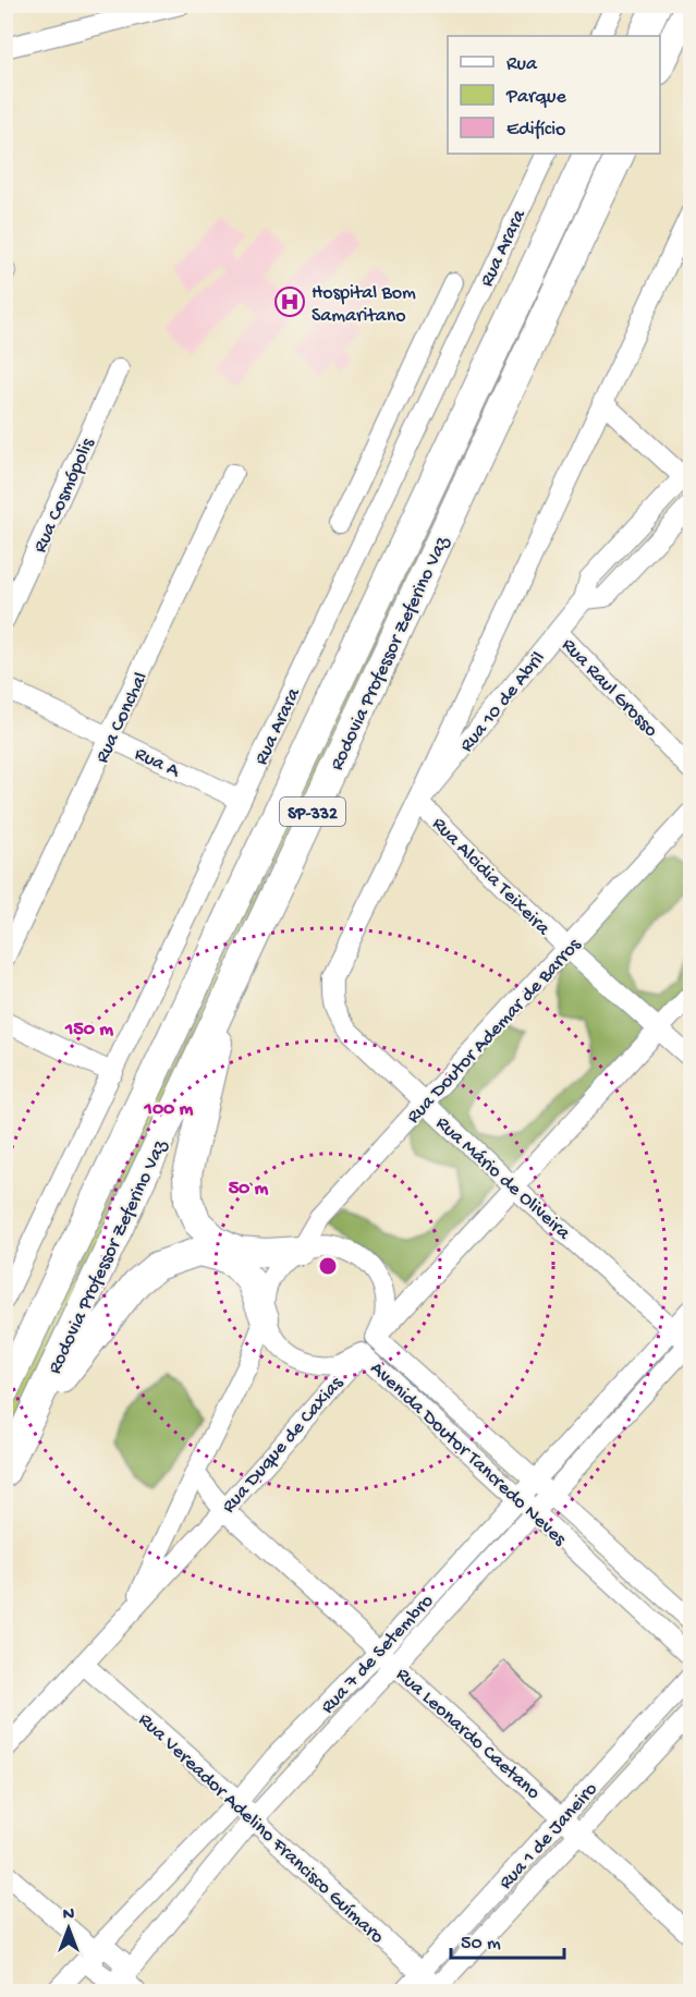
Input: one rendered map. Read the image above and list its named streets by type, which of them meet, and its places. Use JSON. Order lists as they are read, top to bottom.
{
  "streets": {
    "highway": ["Rodovia Professor Zeferino Vaz", "SP-332"],
    "street": [
      "Rua Arara",
      "Rua Cosmópolis",
      "Rua Raul Grosso",
      "Rua 10 de Abril",
      "Rua Conchal",
      "Rua A",
      "Rua Alcidia Teixeira",
      "Rua Doutor Ademar de Barros",
      "Rua Mário de Oliveira",
      "Rua Duque de Caxias",
      "Avenida Doutor Tancredo Neves",
      "Rua 7 de Setembro",
      "Rua Leonardo Caetano",
      "Rua Vereador Adelino Francisco Guímaro",
      "Rua 1 de Janeiro"
    ]
  },
  "crossings": [
    ["Rua Arara", "Rua A"],
    ["Rua Raul Grosso", "Rua 10 de Abril"],
    ["Rua 10 de Abril", "Rua Alcidia Teixeira"],
    ["Rua 10 de Abril", "Rua Mário de Oliveira"],
    ["Rua Conchal", "Rua A"],
    ["Rua Alcidia Teixeira", "Rua Doutor Ademar de Barros"],
    ["Rua Alcidia Teixeira", "Rua Mário de Oliveira"],
    ["Rua Alcidia Teixeira", "Rua Duque de Caxias"],
    ["Rua Doutor Ademar de Barros", "Rua Mário de Oliveira"],
    ["Rua Doutor Ademar de Barros", "Rua Duque de Caxias"],
    ["Rua Doutor Ademar de Barros", "Avenida Doutor Tancredo Neves"],
    ["Rua Mário de Oliveira", "Rua Duque de Caxias"],
    ["Rua Mário de Oliveira", "Rua 7 de Setembro"],
    ["Rua Duque de Caxias", "Avenida Doutor Tancredo Neves"],
    ["Rua Duque de Caxias", "Rua Leonardo Caetano"],
    ["Rua Duque de Caxias", "Rua Vereador Adelino Francisco Guímaro"],
    ["Avenida Doutor Tancredo Neves", "Rua 7 de Setembro"],
    ["Rua 7 de Setembro", "Rua Leonardo Caetano"],
    ["Rua 7 de Setembro", "Rua Vereador Adelino Francisco Guímaro"],
    ["Rua Leonardo Caetano", "Rua 1 de Janeiro"],
    ["Rua Vereador Adelino Francisco Guímaro", "Rua 1 de Janeiro"]
  ],
  "places": {
    "hospital": ["Hospital Bom Samaritano"]
  },
  "legend": ["Rua", "Parque", "Edifício"],
  "scale_bar": "50 m",
  "north": "top",
  "rings": ["150 m", "100 m", "50 m"]
}
